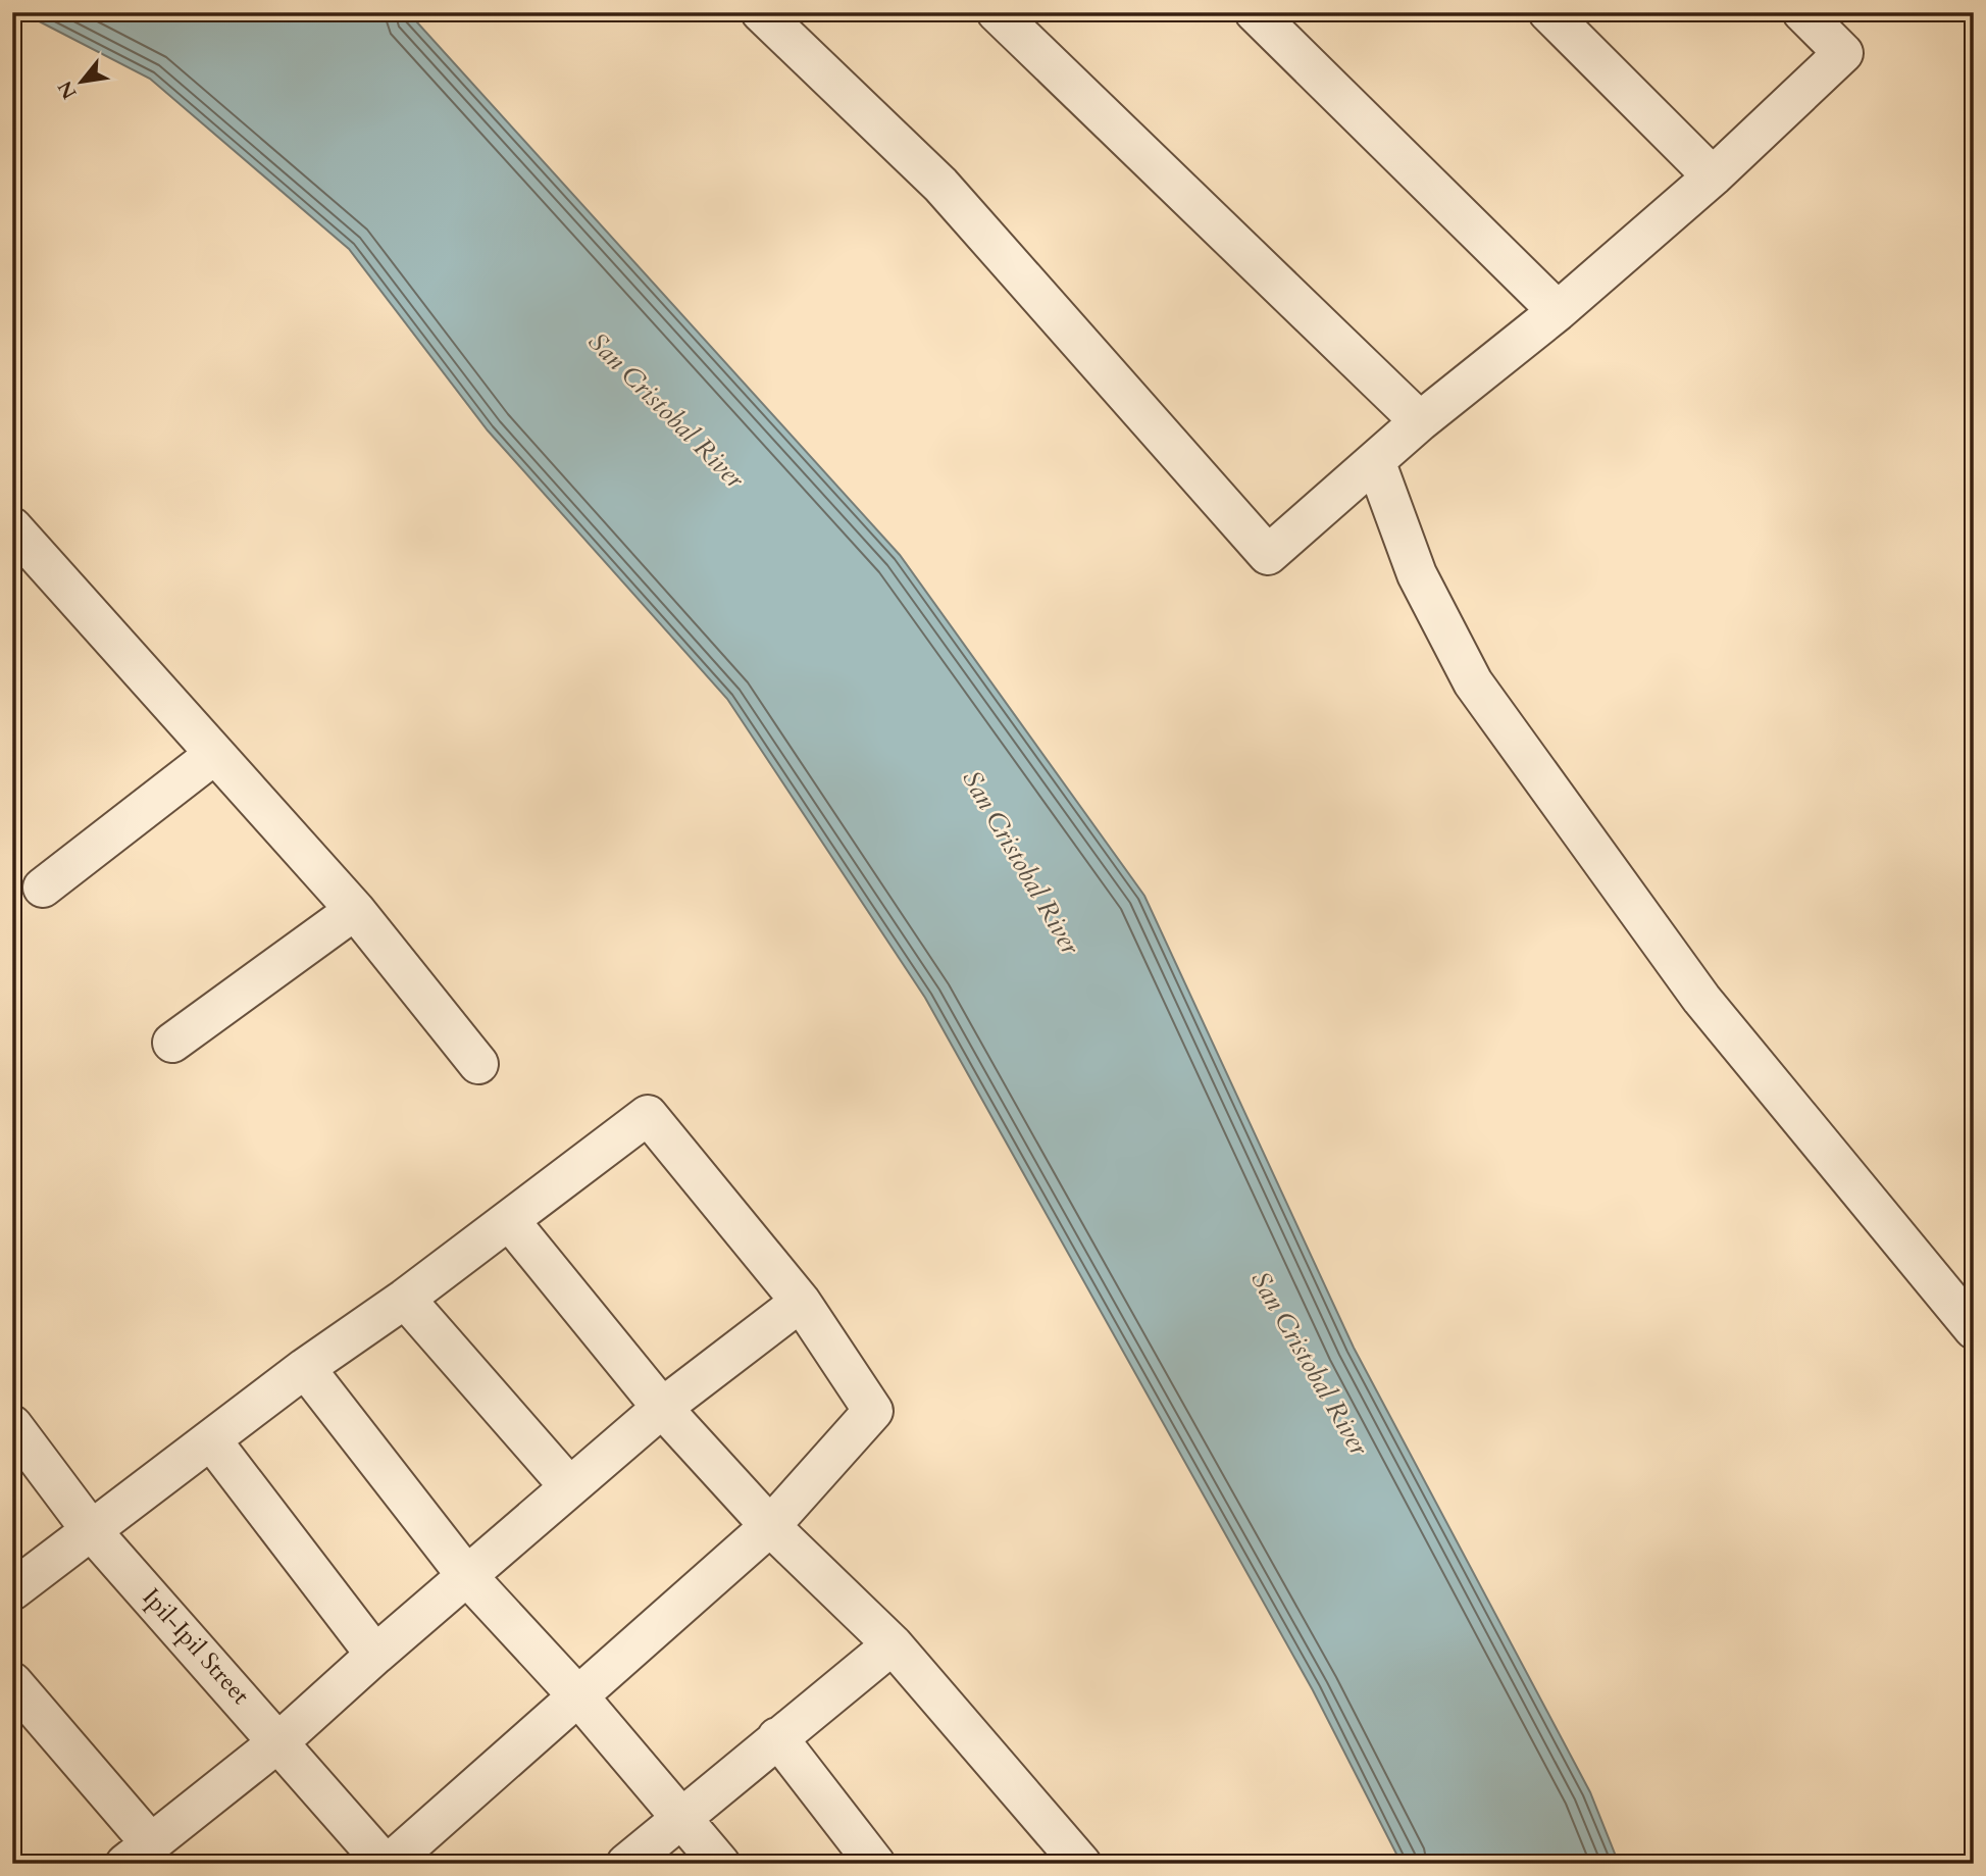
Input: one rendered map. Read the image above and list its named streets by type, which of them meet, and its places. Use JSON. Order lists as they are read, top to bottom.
{
  "streets": {
    "street": ["Ipil-Ipil Street"]
  },
  "water": ["San Cristobal River"],
  "north": "bottom left"
}
